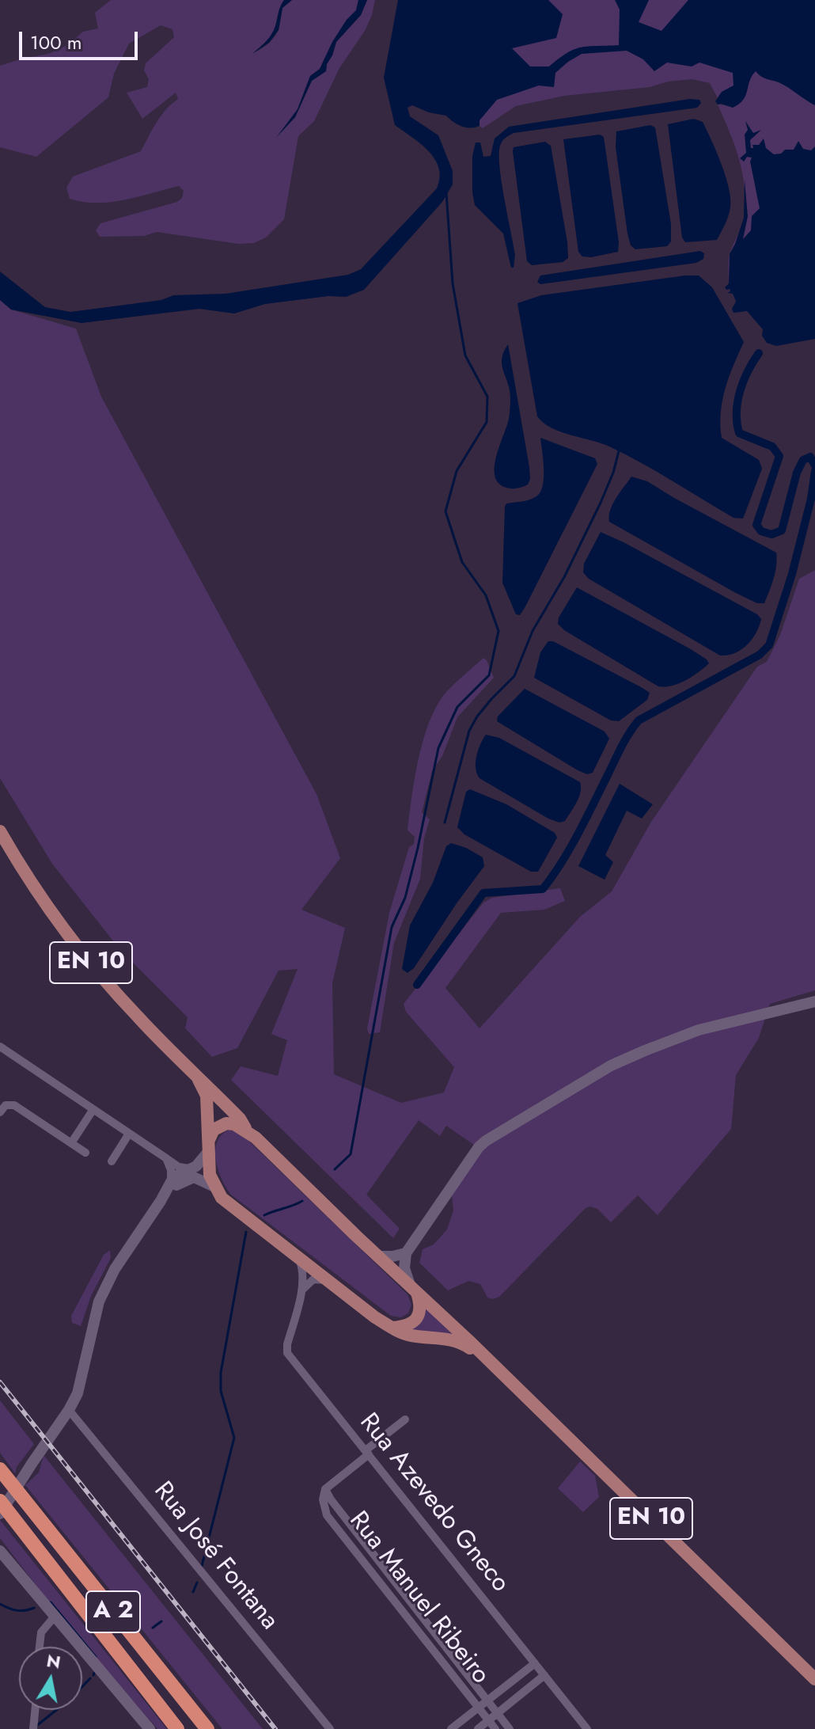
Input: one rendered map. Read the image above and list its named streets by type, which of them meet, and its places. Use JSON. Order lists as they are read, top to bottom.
{
  "streets": {
    "highway": ["A 2"],
    "main road": ["EN 10"],
    "street": ["Rua Azevedo Gneco", "Rua José Fontana", "Rua Manuel Ribeiro"]
  },
  "crossings": [
    ["EN 10", "Rua Azevedo Gneco"]
  ],
  "scale_bar": "100 m",
  "north": "top"
}
